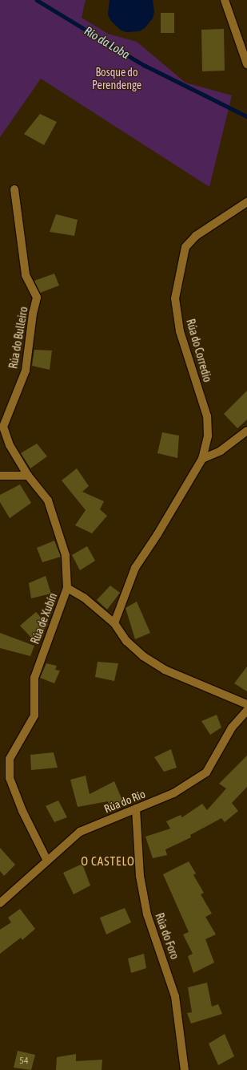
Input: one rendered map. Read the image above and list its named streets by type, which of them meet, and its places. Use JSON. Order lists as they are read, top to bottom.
{
  "streets": {
    "street": [
      "Rúa do Bulleiro",
      "Rúa do Corredio",
      "Rúa de Xubín",
      "Rúa do Río",
      "Rúa do Foro"
    ]
  },
  "crossings": [
    ["Rúa do Bulleiro", "Rúa de Xubín"],
    ["Rúa do Corredio", "Rúa de Xubín"],
    ["Rúa de Xubín", "Rúa do Río"],
    ["Rúa do Río", "Rúa do Foro"]
  ],
  "districts": ["O CASTELO"],
  "water": ["Río da Loba"],
  "parks": ["Bosque do Perendenge"],
  "house_numbers": ["54"]
}
